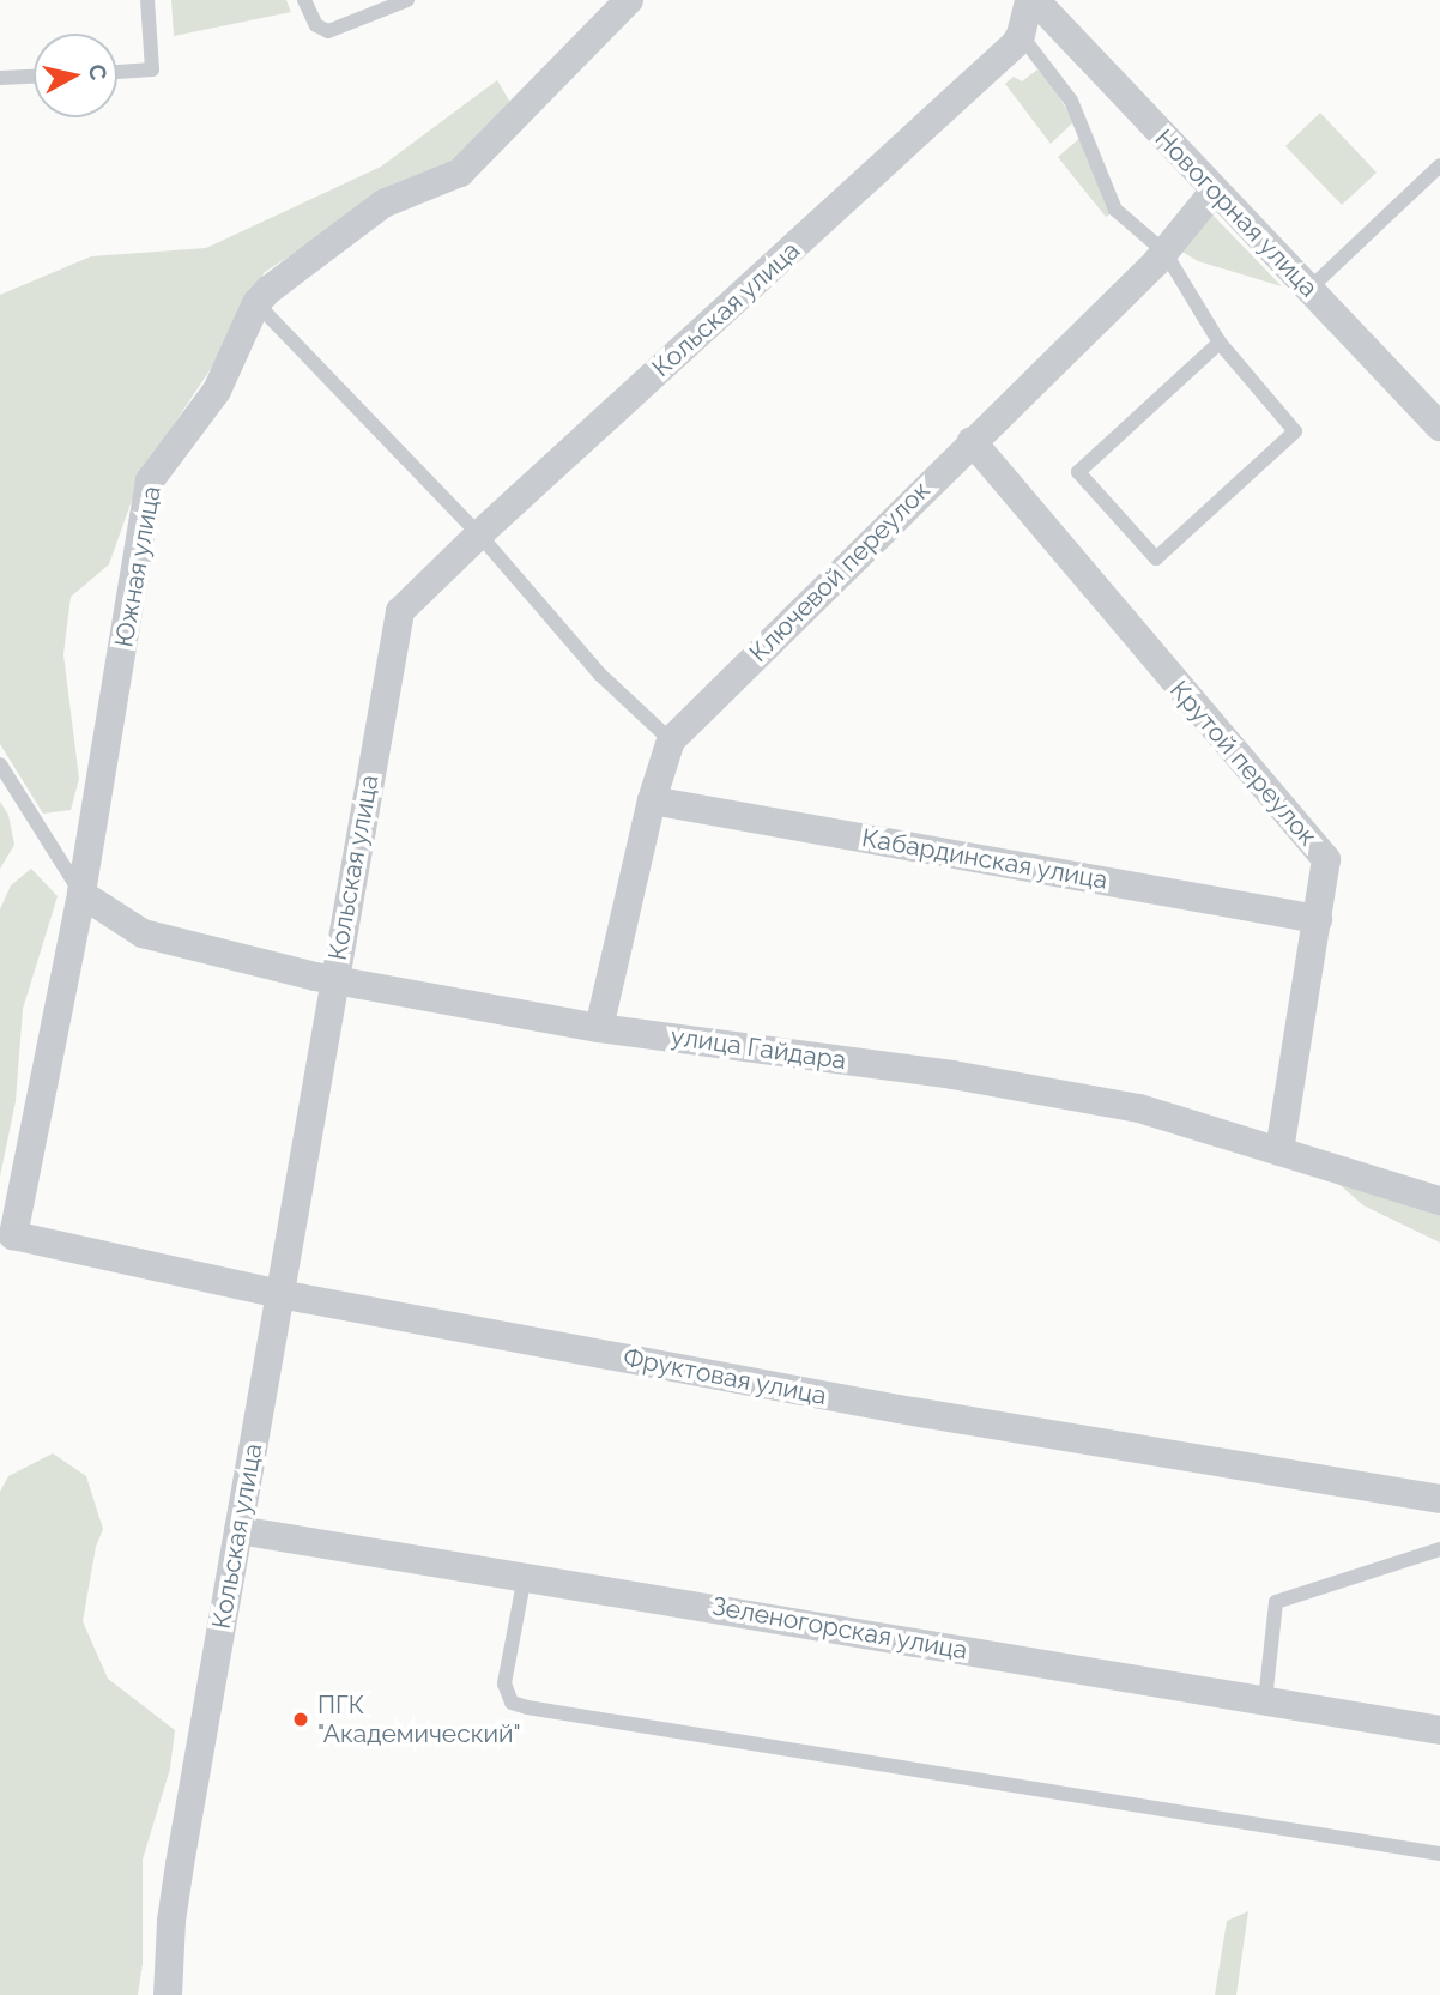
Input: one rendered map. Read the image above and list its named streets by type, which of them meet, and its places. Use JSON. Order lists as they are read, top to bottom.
{
  "streets": {
    "street": [
      "Новогорная улица",
      "Кольская улица",
      "Южная улица",
      "Ключевой переулок",
      "Крутой переулок",
      "Кабардинская улица",
      "улица Гайдара",
      "Фруктовая улица",
      "Зеленогорская улица"
    ]
  },
  "crossings": [
    ["Новогорная улица", "Ключевой переулок"],
    ["Кольская улица", "улица Гайдара"],
    ["Кольская улица", "Фруктовая улица"],
    ["Кольская улица", "Зеленогорская улица"],
    ["Южная улица", "улица Гайдара"],
    ["Южная улица", "Фруктовая улица"],
    ["Ключевой переулок", "Крутой переулок"],
    ["Ключевой переулок", "Кабардинская улица"],
    ["Ключевой переулок", "улица Гайдара"],
    ["Крутой переулок", "Кабардинская улица"],
    ["Крутой переулок", "улица Гайдара"]
  ],
  "places": ["ПГК \"Академический\""],
  "north": "right"
}
